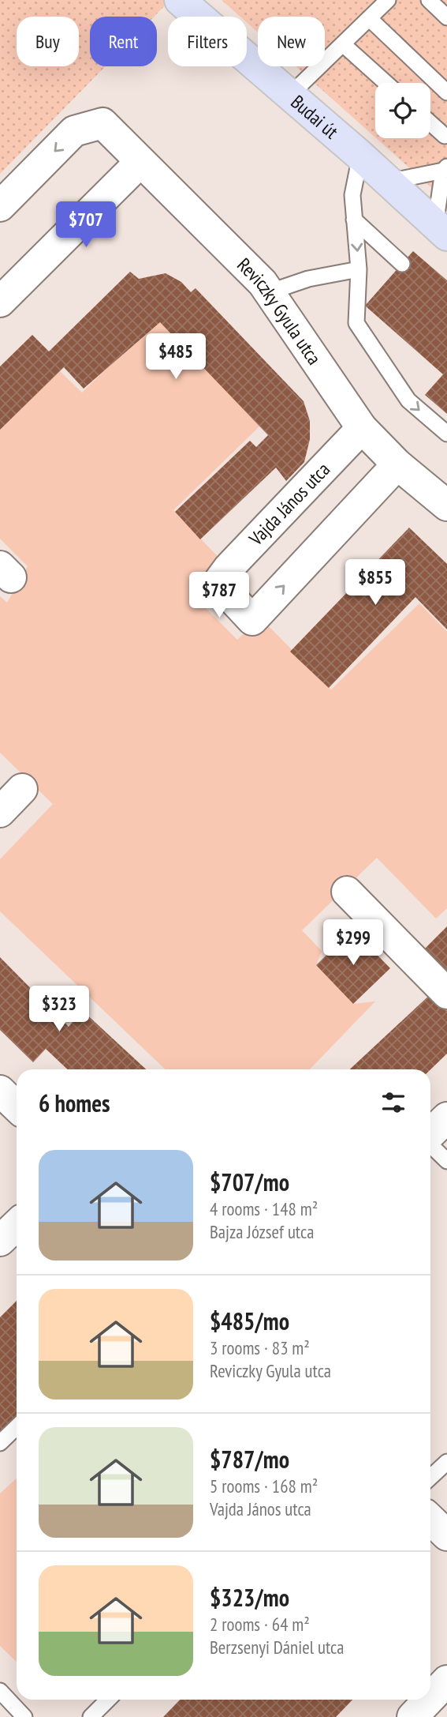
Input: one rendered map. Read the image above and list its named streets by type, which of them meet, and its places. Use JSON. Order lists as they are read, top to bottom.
{
  "streets": {
    "main road": ["Budai út"],
    "street": ["Reviczky Gyula utca", "Vajda János utca"]
  },
  "crossings": [
    ["Reviczky Gyula utca", "Vajda János utca"]
  ],
  "page": {
    "chip": [
      "Buy",
      "Rent",
      "Filters",
      "New"
    ],
    "price": [
      "$707",
      "$485",
      "$855",
      "$787",
      "$299",
      "$323"
    ],
    "heading": "6 homes",
    "list": [
      {
        "name": "$707/mo",
        "note": "4 rooms · 148 m² · Bajza József utca"
      },
      {
        "name": "$485/mo",
        "note": "3 rooms · 83 m² · Reviczky Gyula utca"
      },
      {
        "name": "$787/mo",
        "note": "5 rooms · 168 m² · Vajda János utca"
      },
      {
        "name": "$323/mo",
        "note": "2 rooms · 64 m² · Berzsenyi Dániel utca"
      }
    ]
  }
}
